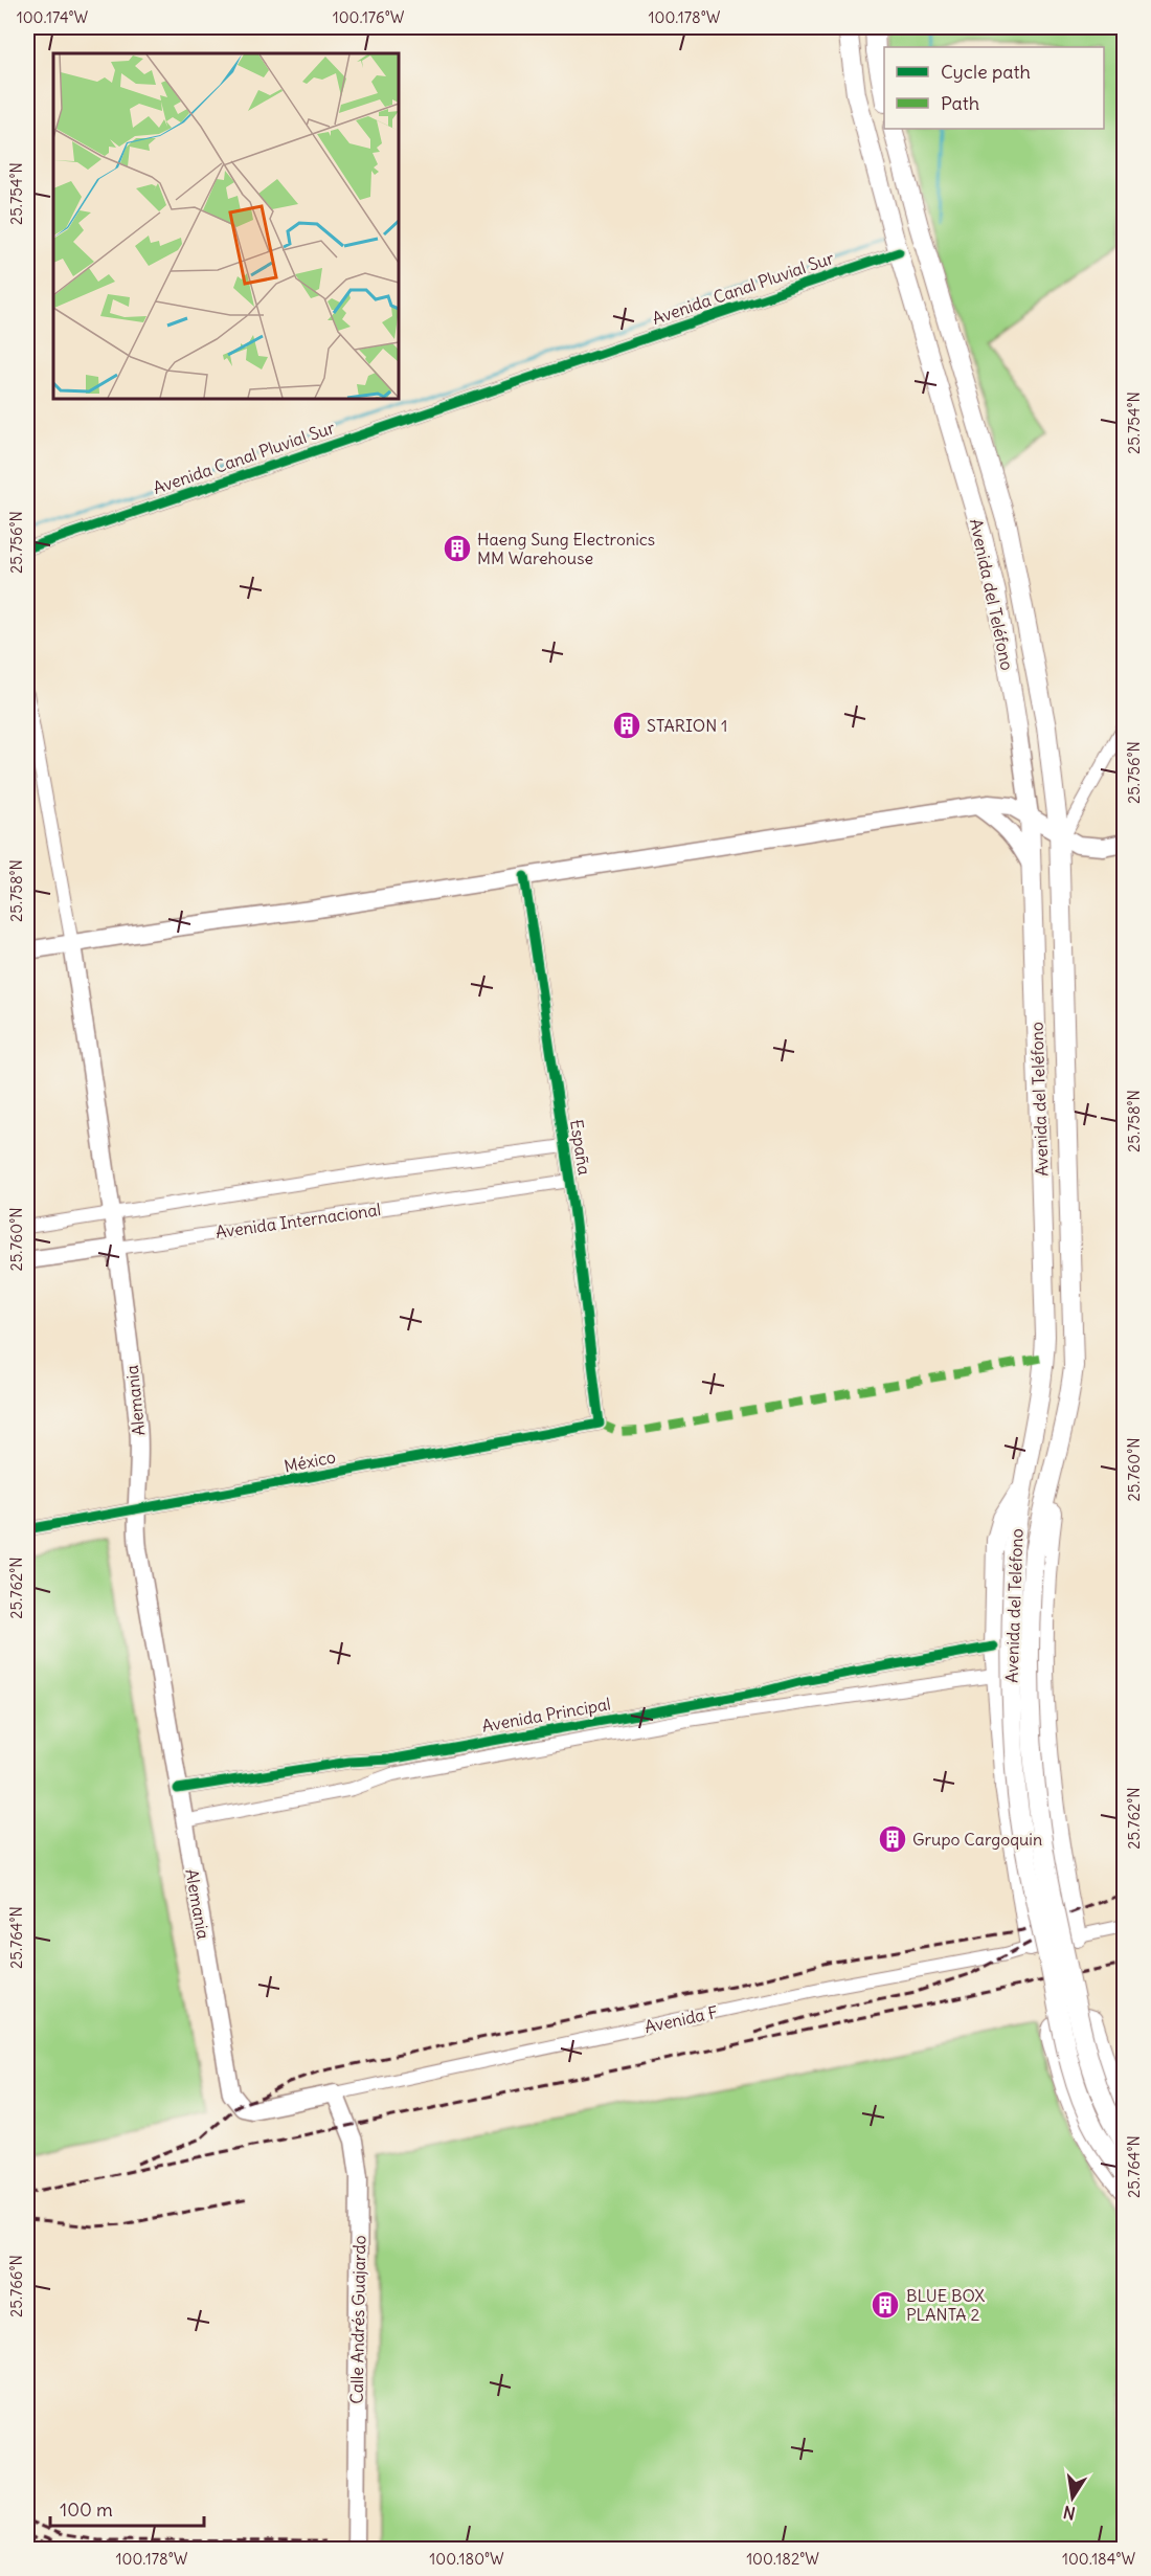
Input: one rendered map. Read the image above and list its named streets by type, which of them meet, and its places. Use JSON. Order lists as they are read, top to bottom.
{
  "streets": {
    "main road": [
      "Avenida del Teléfono",
      "Avenida Internacional",
      "Alemania",
      "Avenida F",
      "Calle Andrés Guajardo"
    ],
    "street": [
      "Avenida Canal Pluvial Sur",
      "España",
      "México",
      "Avenida Principal"
    ]
  },
  "crossings": [
    ["Avenida Canal Pluvial Sur", "Avenida del Teléfono"],
    ["España", "Avenida Internacional"],
    ["España", "México"],
    ["Avenida Internacional", "Alemania"],
    ["Alemania", "México"],
    ["Alemania", "Avenida Principal"],
    ["Alemania", "Avenida F"],
    ["Avenida F", "Calle Andrés Guajardo"]
  ],
  "places": {
    "building": [
      "Haeng Sung Electronics MM Warehouse",
      "STARION 1",
      "Grupo Cargoquin",
      "BLUE BOX PLANTA 2"
    ]
  },
  "legend": ["Cycle path", "Path"],
  "scale_bar": "100 m",
  "north": "bottom",
  "coordinates": [
    "100.174°W",
    "100.176°W",
    "100.178°W",
    "25.754°N",
    "25.756°N",
    "25.758°N",
    "25.760°N",
    "25.762°N",
    "25.764°N",
    "25.766°N",
    "100.180°W",
    "100.182°W",
    "100.184°W"
  ]
}
